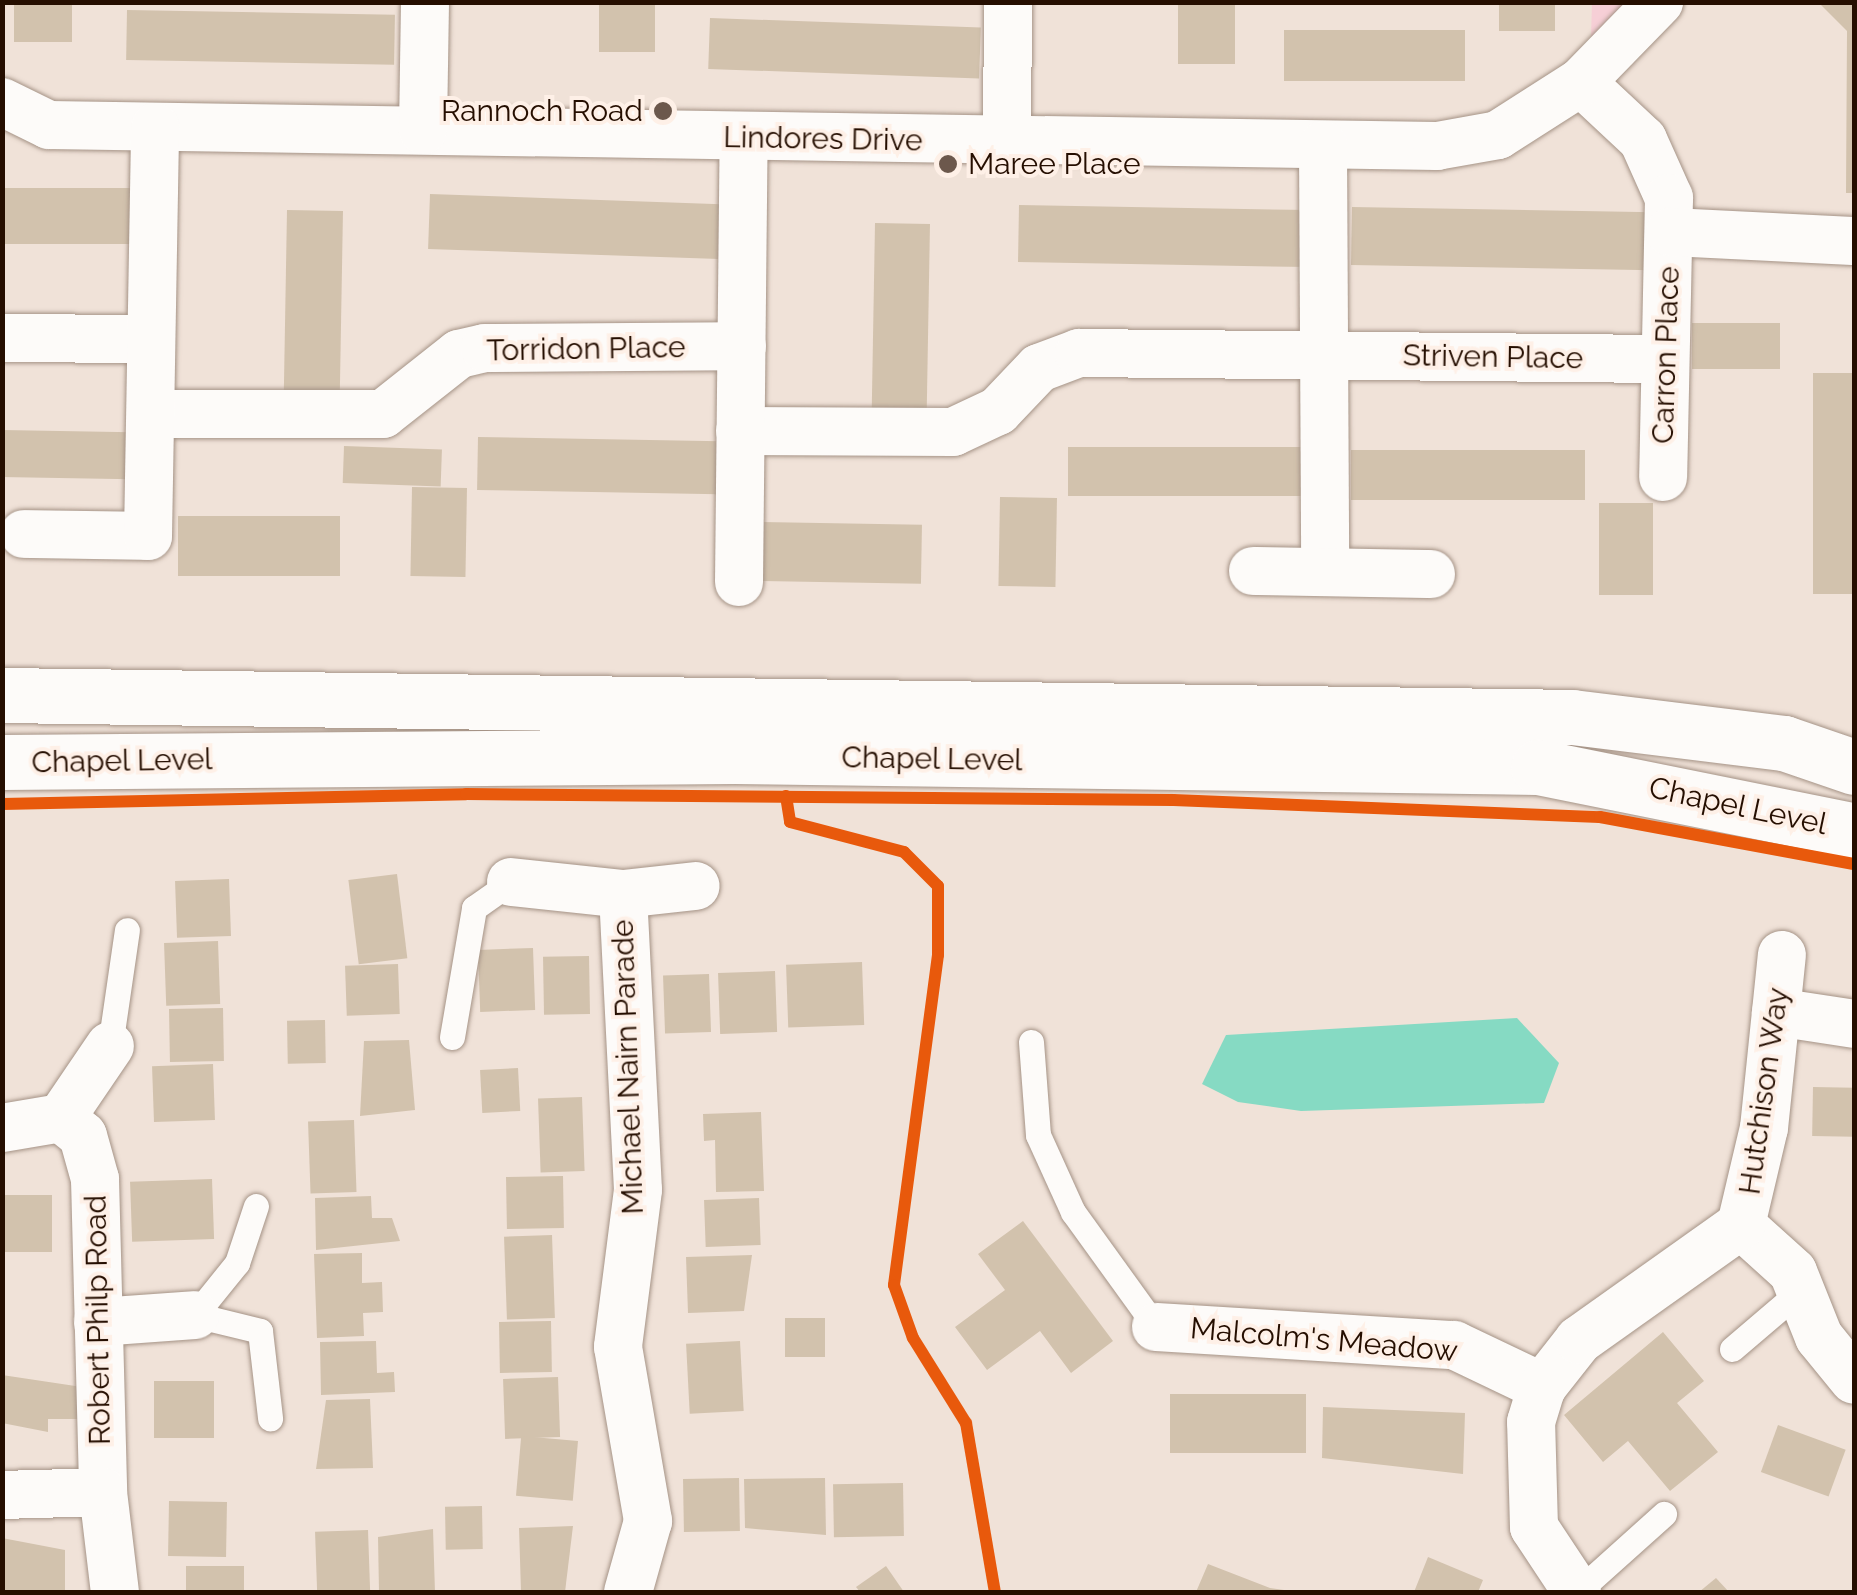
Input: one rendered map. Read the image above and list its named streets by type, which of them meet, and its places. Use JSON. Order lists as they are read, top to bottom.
{
  "streets": {
    "main road": ["Chapel Level"],
    "street": [
      "Lindores Drive",
      "Torridon Place",
      "Carron Place",
      "Striven Place",
      "Michael Nairn Parade",
      "Hutchison Way",
      "Robert Philp Road",
      "Malcolm's Meadow"
    ]
  },
  "crossings": [
    ["Lindores Drive", "Carron Place"],
    ["Carron Place", "Striven Place"],
    ["Hutchison Way", "Malcolm's Meadow"]
  ],
  "places": ["Rannoch Road", "Maree Place"]
}
